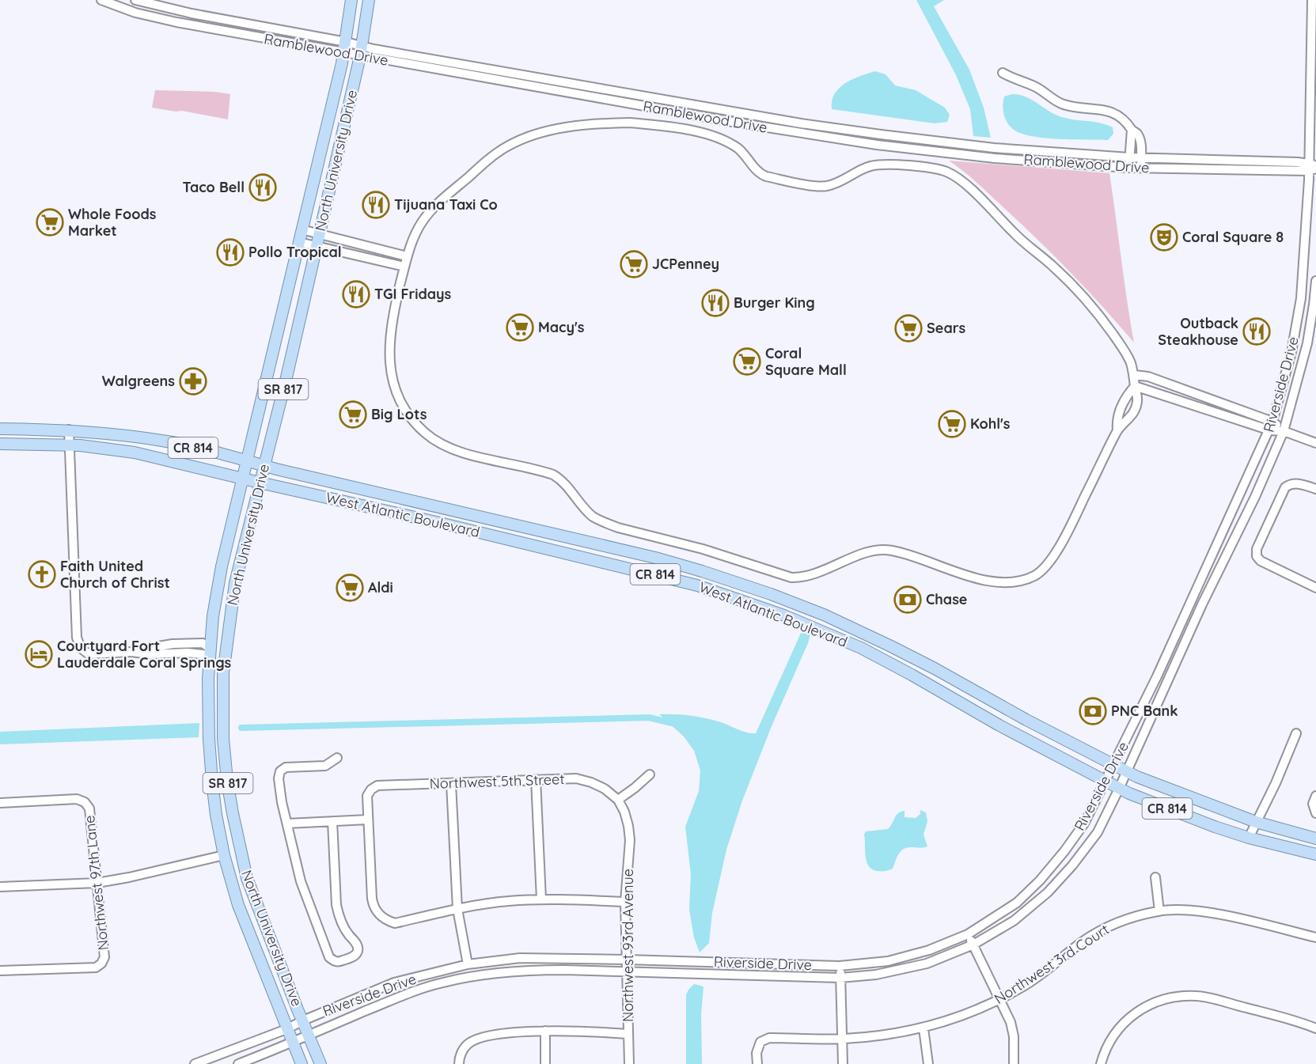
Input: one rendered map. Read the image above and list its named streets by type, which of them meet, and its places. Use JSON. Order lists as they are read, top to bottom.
{
  "streets": {
    "main road": [
      "North University Drive",
      "SR 817",
      "CR 814",
      "West Atlantic Boulevard"
    ],
    "street": [
      "Ramblewood Drive",
      "Riverside Drive",
      "Northwest 5th Street",
      "Northwest 97th Lane",
      "Northwest 93rd Avenue",
      "Northwest 3rd Court"
    ]
  },
  "crossings": [
    ["Ramblewood Drive", "North University Drive"],
    ["Ramblewood Drive", "Riverside Drive"],
    ["North University Drive", "Riverside Drive"],
    ["North University Drive", "West Atlantic Boulevard"],
    ["Riverside Drive", "West Atlantic Boulevard"],
    ["Riverside Drive", "Northwest 93rd Avenue"],
    ["Northwest 5th Street", "Northwest 93rd Avenue"]
  ],
  "places": {
    "restaurant": [
      "Taco Bell",
      "Tijuana Taxi Co",
      "Pollo Tropical",
      "TGI Fridays",
      "Burger King",
      "Outback Steakhouse"
    ],
    "supermarket": [
      "Whole Foods Market",
      "JCPenney",
      "Macy's",
      "Sears",
      "Coral Square Mall",
      "Big Lots",
      "Kohl's",
      "Aldi"
    ],
    "theatre": ["Coral Square 8"],
    "pharmacy": ["Walgreens"],
    "church": ["Faith United Church of Christ"],
    "bank": ["Chase", "PNC Bank"],
    "hotel": ["Courtyard Fort Lauderdale Coral Springs"]
  }
}
